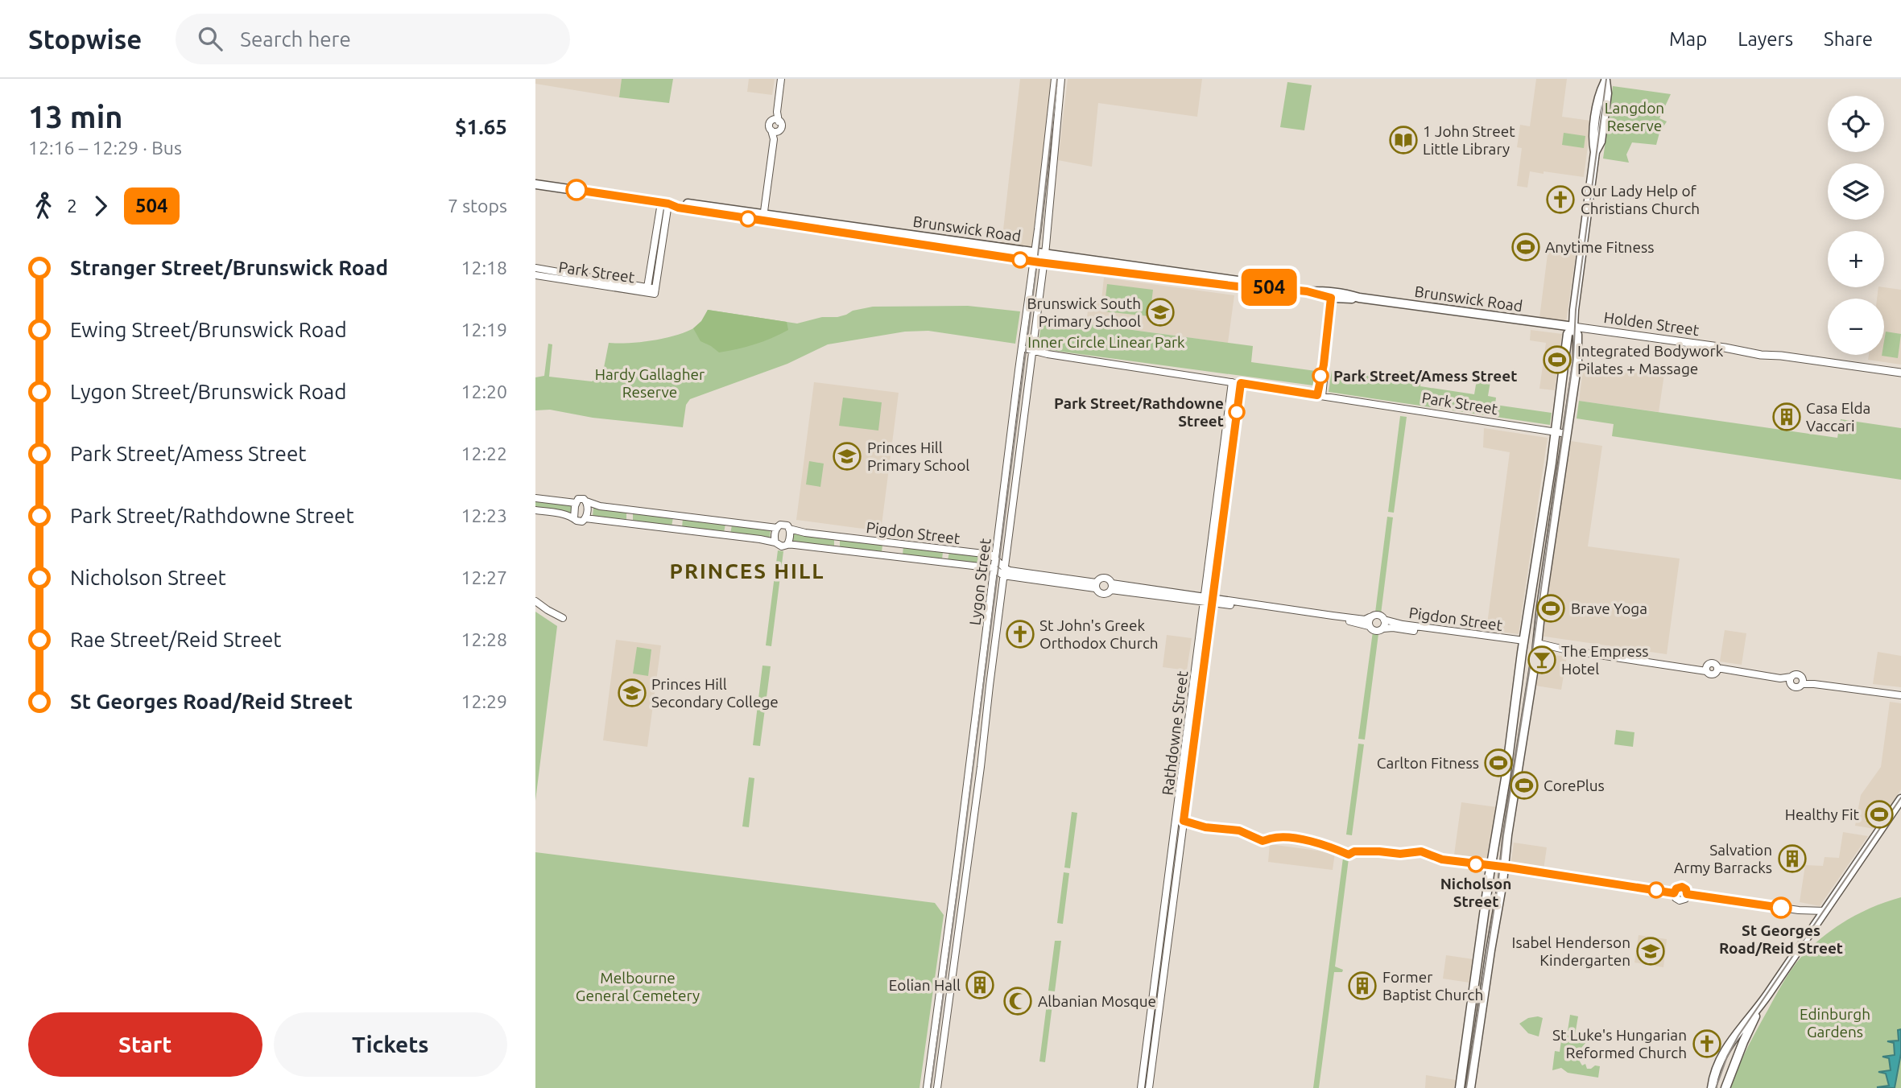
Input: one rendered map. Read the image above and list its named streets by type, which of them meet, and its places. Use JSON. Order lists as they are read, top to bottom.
{
  "streets": {
    "main road": ["Brunswick Road", "Holden Street"],
    "street": [
      "Park Street",
      "Pigdon Street",
      "Lygon Street",
      "Rathdowne Street"
    ]
  },
  "crossings": [
    ["Brunswick Road", "Holden Street"],
    ["Brunswick Road", "Lygon Street"],
    ["Park Street", "Lygon Street"],
    ["Park Street", "Rathdowne Street"],
    ["Pigdon Street", "Lygon Street"]
  ],
  "districts": ["PRINCES HILL"],
  "parks": [
    "Langdon Reserve",
    "Inner Circle Linear Park",
    "Hardy Gallagher Reserve",
    "Melbourne General Cemetery",
    "Edinburgh Gardens"
  ],
  "places": {
    "library": ["1 John Street Little Library"],
    "church": ["Our Lady Help of Christians Church", "St John's Greek Orthodox Church", "St Luke's Hungarian Reformed Church"],
    "sports": [
      "Anytime Fitness",
      "Integrated Bodywork Pilates + Massage",
      "Brave Yoga",
      "Carlton Fitness",
      "CorePlus",
      "Healthy Fit"
    ],
    "school or university": [
      "Brunswick South Primary School",
      "Princes Hill Primary School",
      "Princes Hill Secondary College",
      "Isabel Henderson Kindergarten"
    ],
    "other": [
      "Park Street/Amess Street",
      "Park Street/Rathdowne Street",
      "Nicholson Street",
      "St Georges Road/Reid Street"
    ],
    "building": [
      "Casa Elda Vaccari",
      "Salvation Army Barracks",
      "Eolian Hall",
      "Former Baptist Church"
    ],
    "bar": ["The Empress Hotel"],
    "mosque": ["Albanian Mosque"]
  },
  "lines": ["bus line 504"],
  "page": {
    "header": "Stopwise",
    "search": "Search here",
    "nav": ["Map", "Layers", "Share"],
    "heading": ["13 min", "12:16 – 12:29 · Bus", "$1.65"],
    "on_map": "504",
    "map_buttons": ["+", "−"],
    "legs": ["2", "504", "7 stops"],
    "list": [
      {
        "name": "Stranger Street/Brunswick Road",
        "value": "12:18"
      },
      {
        "name": "Ewing Street/Brunswick Road",
        "value": "12:19"
      },
      {
        "name": "Lygon Street/Brunswick Road",
        "value": "12:20"
      },
      {
        "name": "Park Street/Amess Street",
        "value": "12:22"
      },
      {
        "name": "Park Street/Rathdowne Street",
        "value": "12:23"
      },
      {
        "name": "Nicholson Street",
        "value": "12:27"
      },
      {
        "name": "Rae Street/Reid Street",
        "value": "12:28"
      },
      {
        "name": "St Georges Road/Reid Street",
        "value": "12:29"
      }
    ],
    "buttons": ["Start", "Tickets"]
  }
}
